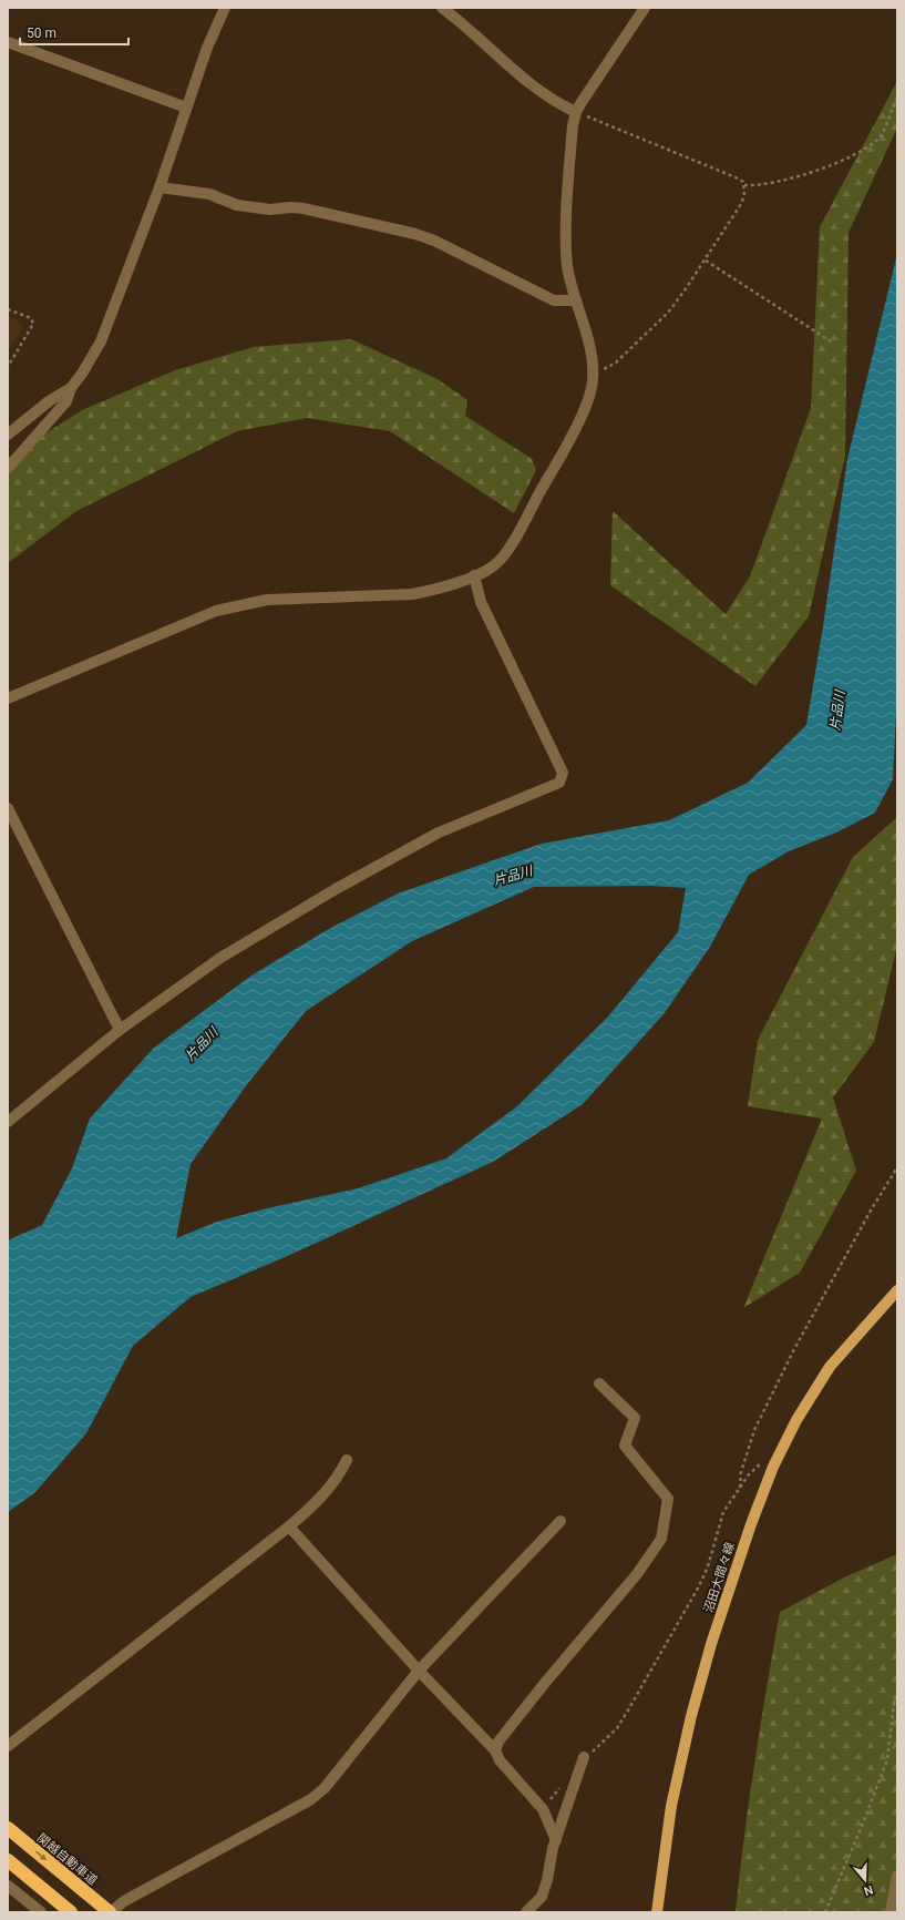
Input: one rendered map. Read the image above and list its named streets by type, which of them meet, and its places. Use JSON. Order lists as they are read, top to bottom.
{
  "streets": {
    "highway": ["関越自動車道"],
    "main road": ["沼田大間々線"]
  },
  "water": ["片品川"],
  "scale_bar": "50 m",
  "north": "bottom"
}
